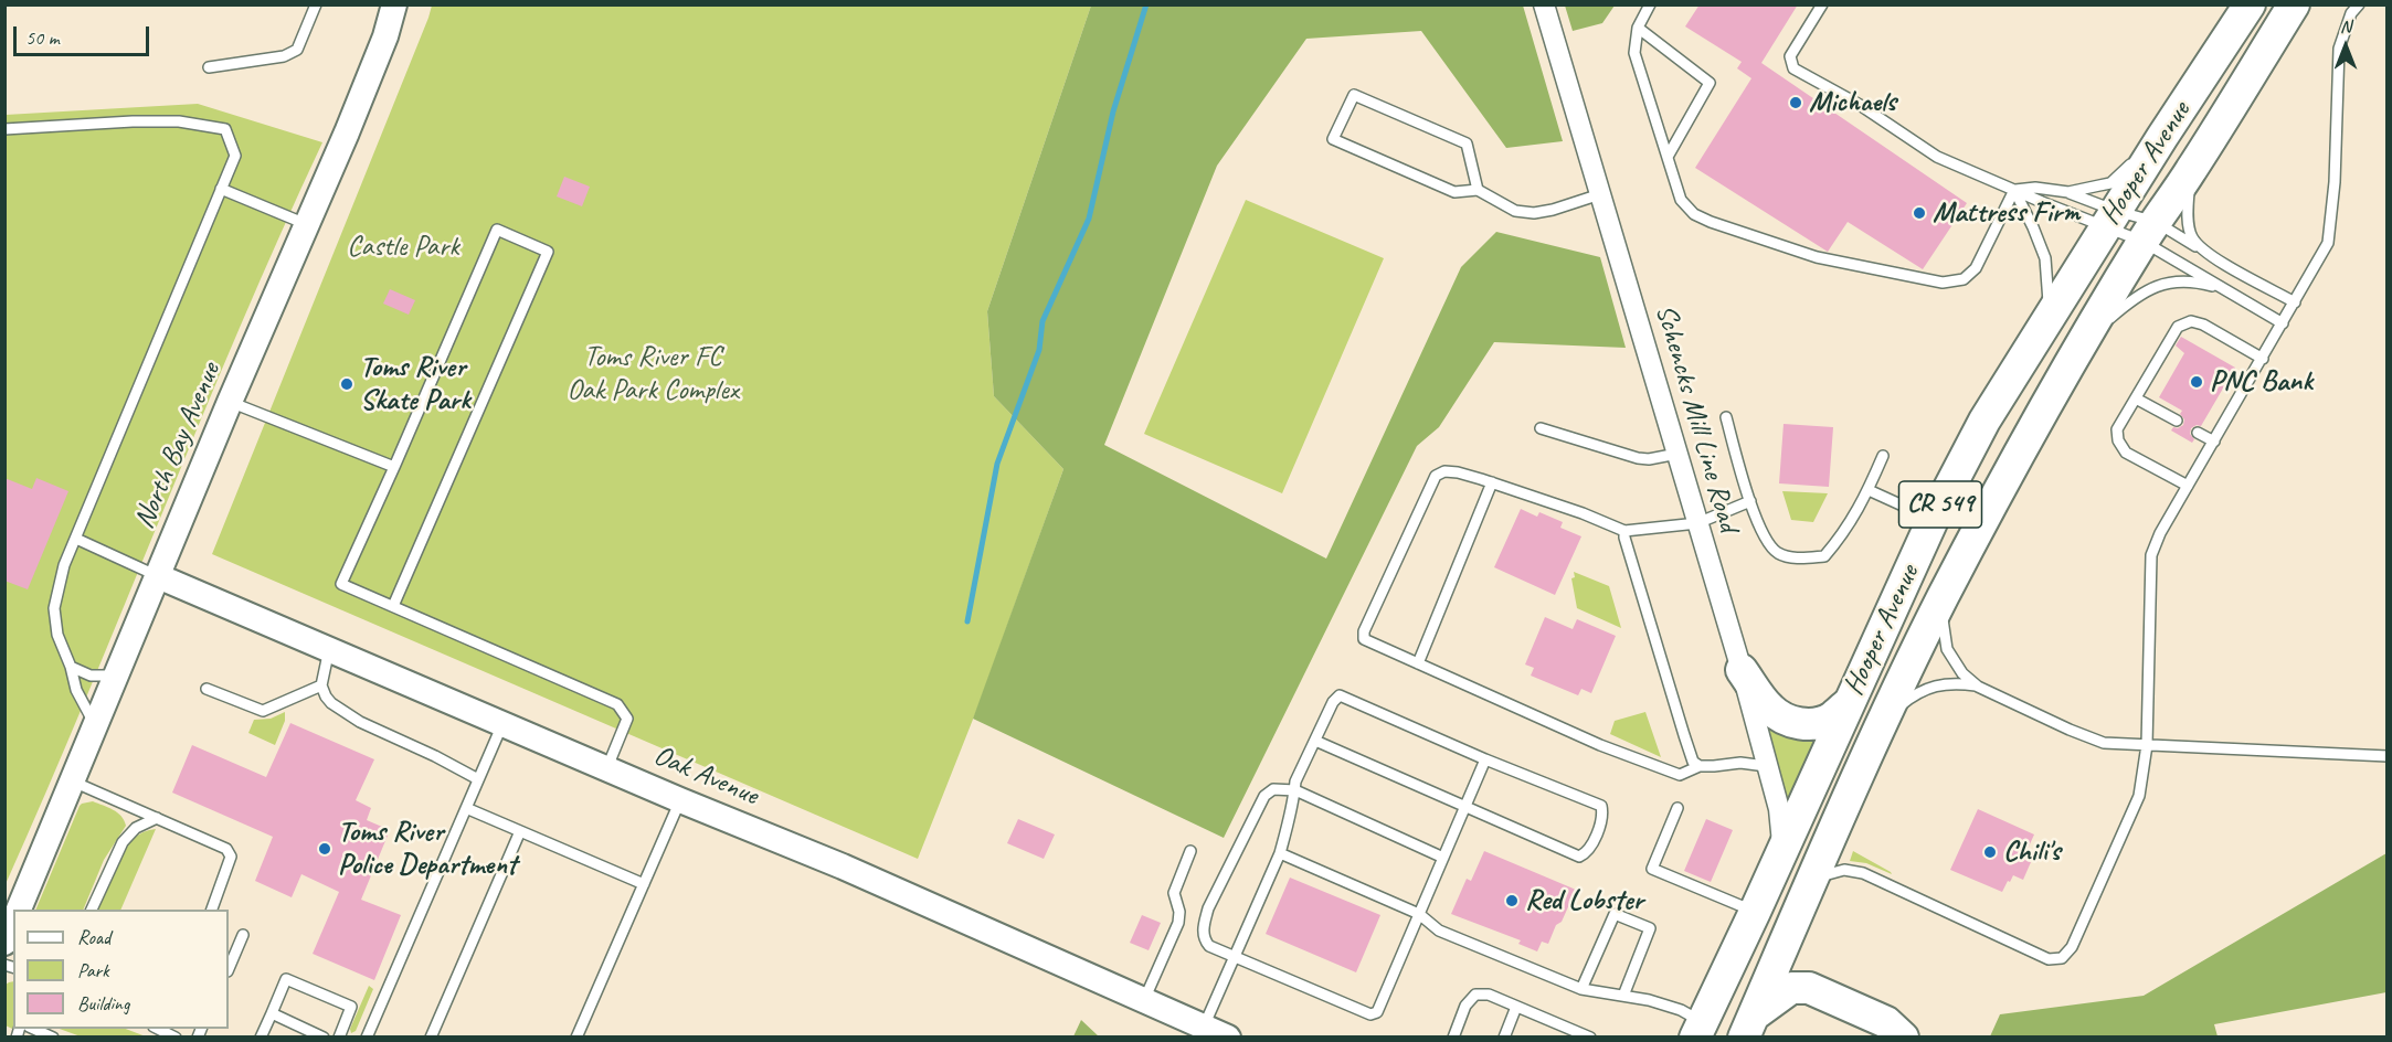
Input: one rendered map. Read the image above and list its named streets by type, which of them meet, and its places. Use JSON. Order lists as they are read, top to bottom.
{
  "streets": {
    "main road": ["Hooper Avenue", "CR 549"],
    "street": ["Schencks Mill Line Road", "North Bay Avenue", "Oak Avenue"]
  },
  "crossings": [
    ["Hooper Avenue", "Schencks Mill Line Road"],
    ["North Bay Avenue", "Oak Avenue"]
  ],
  "parks": ["Castle Park", "Toms River FC Oak Park Complex"],
  "places": [
    "Michaels",
    "Mattress Firm",
    "PNC Bank",
    "Toms River Skate Park",
    "Toms River Police Department",
    "Chili's",
    "Red Lobster"
  ],
  "legend": ["Road", "Park", "Building"],
  "scale_bar": "50 m",
  "north": "top"
}
